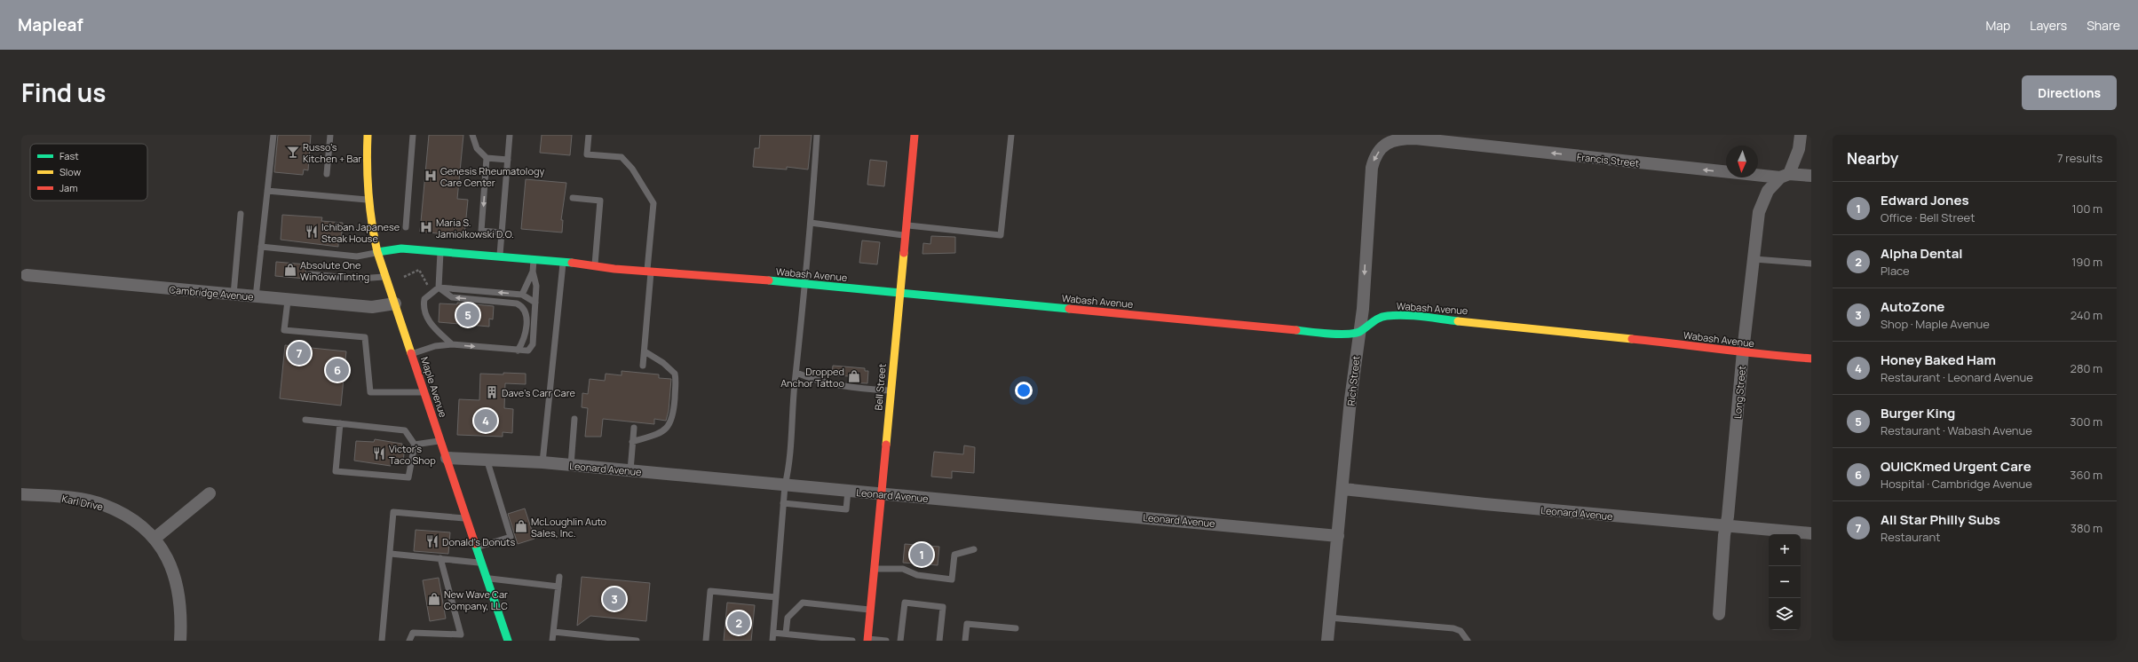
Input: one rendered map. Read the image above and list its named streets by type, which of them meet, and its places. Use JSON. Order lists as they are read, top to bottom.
{
  "streets": {
    "street": [
      "Francis Street",
      "Wabash Avenue",
      "Cambridge Avenue",
      "Rich Street",
      "Maple Avenue",
      "Bell Street",
      "Long Street",
      "Leonard Avenue",
      "Karl Drive"
    ]
  },
  "crossings": [
    ["Francis Street", "Rich Street"],
    ["Francis Street", "Long Street"],
    ["Wabash Avenue", "Rich Street"],
    ["Wabash Avenue", "Maple Avenue"],
    ["Wabash Avenue", "Bell Street"],
    ["Wabash Avenue", "Long Street"],
    ["Cambridge Avenue", "Maple Avenue"],
    ["Rich Street", "Leonard Avenue"],
    ["Maple Avenue", "Leonard Avenue"],
    ["Bell Street", "Leonard Avenue"],
    ["Long Street", "Leonard Avenue"]
  ],
  "one_way": ["Francis Street", "Rich Street"],
  "places": {
    "bar": ["Russo's Kitchen + Bar"],
    "hospital": ["Genesis Rheumatology Care Center", "Maria S. Jamiolkowski D.O."],
    "restaurant": ["Ichiban Japanese Steak House", "Victor's Taco Shop", "Donald's Donuts"],
    "shop": [
      "Absolute One Window Tinting",
      "Dropped Anchor Tattoo",
      "McLoughlin Auto Sales, Inc.",
      "New Wave Car Company, LLC"
    ],
    "building": ["Dave's Carr Care"]
  },
  "legend": ["Fast", "Slow", "Jam"],
  "north": "bottom",
  "page": {
    "header": "Mapleaf",
    "nav": ["Map", "Layers", "Share"],
    "title": "Find us",
    "buttons": "Directions",
    "heading": ["Nearby", "7 results"],
    "list": [
      {
        "mark": "1",
        "name": "Edward Jones",
        "note": "Office · Bell Street",
        "value": "100 m"
      },
      {
        "mark": "2",
        "name": "Alpha Dental",
        "note": "Place",
        "value": "190 m"
      },
      {
        "mark": "3",
        "name": "AutoZone",
        "note": "Shop · Maple Avenue",
        "value": "240 m"
      },
      {
        "mark": "4",
        "name": "Honey Baked Ham",
        "note": "Restaurant · Leonard Avenue",
        "value": "280 m"
      },
      {
        "mark": "5",
        "name": "Burger King",
        "note": "Restaurant · Wabash Avenue",
        "value": "300 m"
      },
      {
        "mark": "6",
        "name": "QUICKmed Urgent Care",
        "note": "Hospital · Cambridge Avenue",
        "value": "360 m"
      },
      {
        "mark": "7",
        "name": "All Star Philly Subs",
        "note": "Restaurant",
        "value": "380 m"
      }
    ],
    "pins": [
      "5",
      "7",
      "6",
      "4",
      "1",
      "3",
      "2"
    ],
    "map_buttons": ["+", "−"]
  }
}
